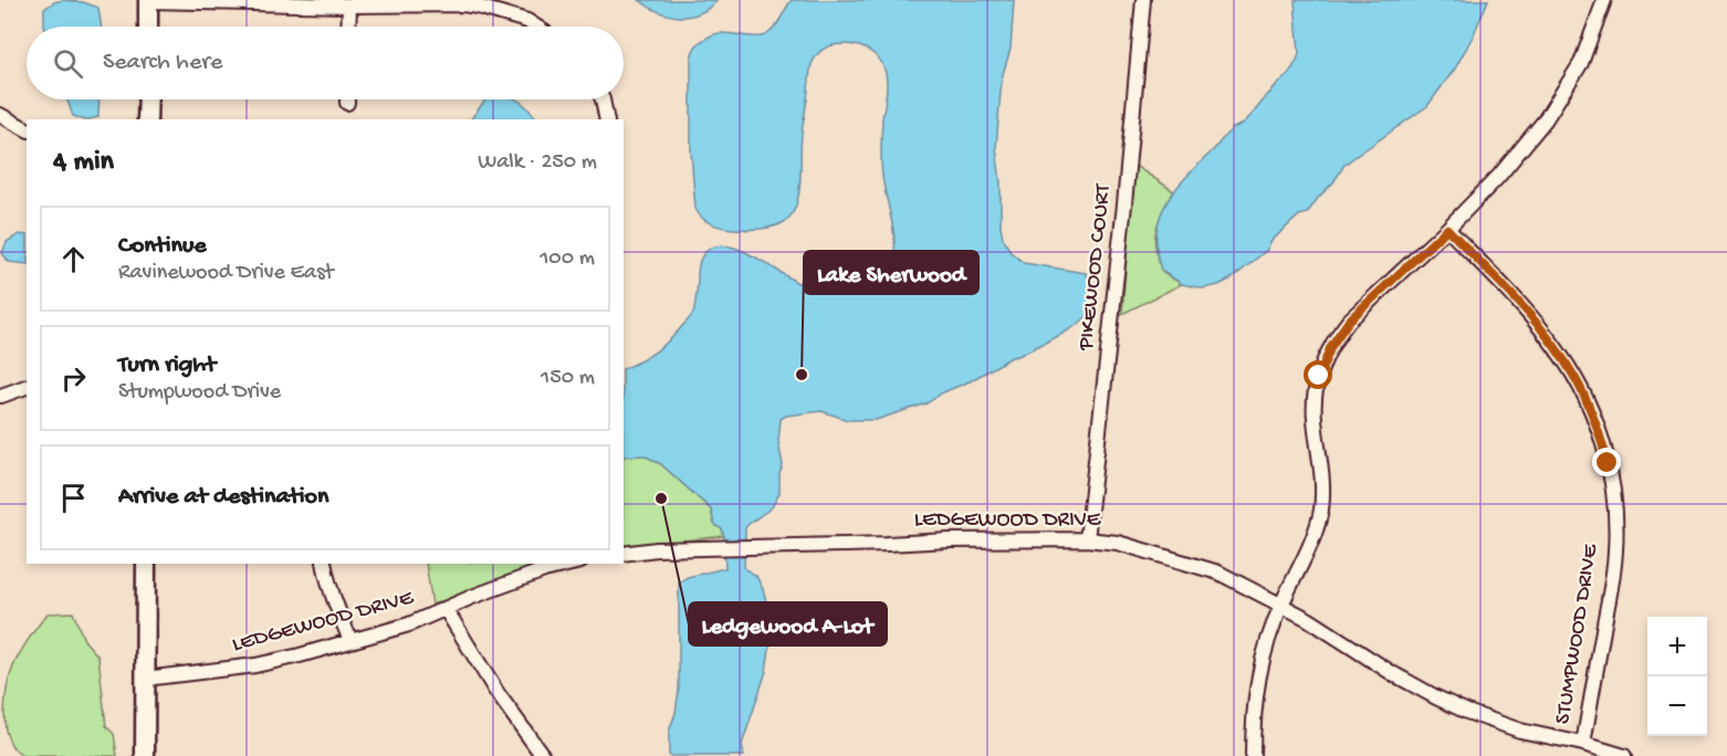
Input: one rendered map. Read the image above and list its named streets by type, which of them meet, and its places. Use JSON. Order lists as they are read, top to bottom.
{
  "streets": {
    "street": ["PIKEWOOD COURT", "LEDGEWOOD DRIVE", "STUMPWOOD DRIVE"]
  },
  "crossings": [
    ["PIKEWOOD COURT", "LEDGEWOOD DRIVE"],
    ["LEDGEWOOD DRIVE", "STUMPWOOD DRIVE"]
  ],
  "places": ["Lake Sherwood", "Ledgewood A-Lot"],
  "page": {
    "search": "Search here",
    "heading": ["4 min", "Walk · 250 m"],
    "list": [
      ["Continue", "Ravinewood Drive East", "100 m"],
      ["Turn right", "Stumpwood Drive", "150 m"],
      "Arrive at destination"
    ],
    "map_buttons": ["+", "−"]
  }
}
